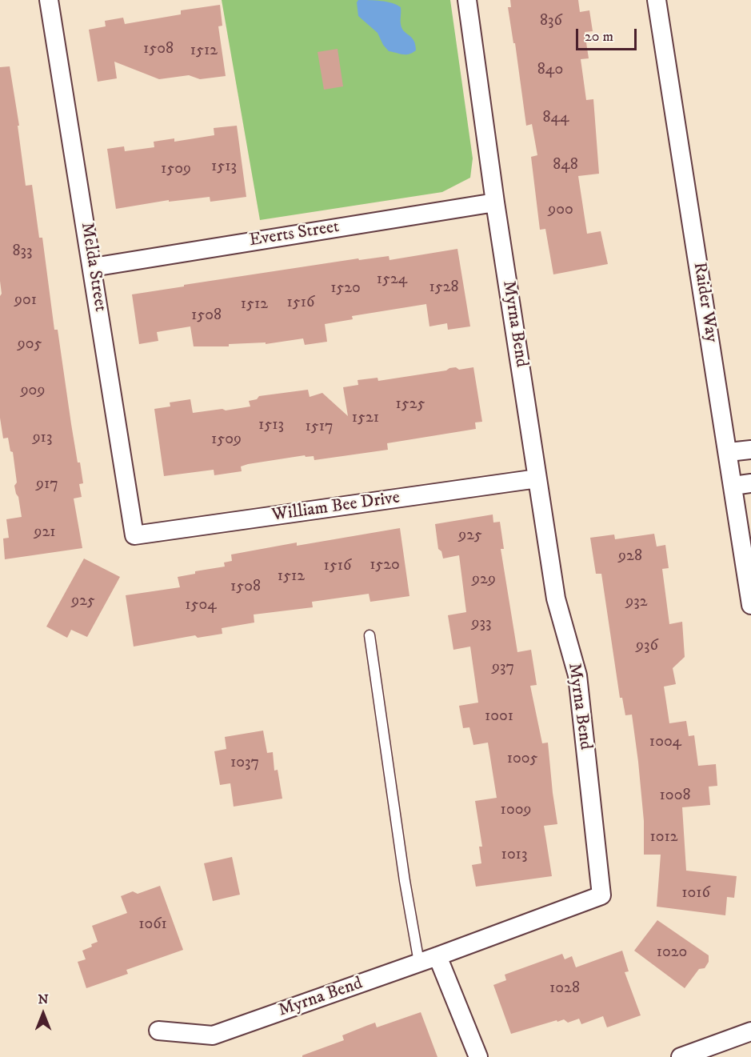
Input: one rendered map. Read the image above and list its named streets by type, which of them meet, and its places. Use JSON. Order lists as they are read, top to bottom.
{
  "streets": {
    "street": [
      "Everts Street",
      "Melda Street",
      "Raider Way",
      "Myrna Bend",
      "William Bee Drive"
    ]
  },
  "crossings": [
    ["Everts Street", "Melda Street"],
    ["Everts Street", "Myrna Bend"],
    ["Melda Street", "William Bee Drive"],
    ["Myrna Bend", "William Bee Drive"]
  ],
  "house_numbers": [
    "836",
    "1508",
    "1512",
    "840",
    "844",
    "848",
    "1513",
    "1509",
    "900",
    "833",
    "1524",
    "1528",
    "1520",
    "901",
    "1516",
    "1512",
    "1508",
    "905",
    "909",
    "1525",
    "1521",
    "1513",
    "1517",
    "913",
    "1509",
    "917",
    "921",
    "925",
    "928",
    "1520",
    "1516",
    "1512",
    "929",
    "1508",
    "925",
    "932",
    "1504",
    "933",
    "936",
    "937",
    "1001",
    "1004",
    "1005",
    "1037",
    "1008",
    "1009",
    "1012",
    "1013",
    "1016",
    "1061",
    "1020",
    "1028"
  ],
  "scale_bar": "20 m",
  "north": "top"
}
